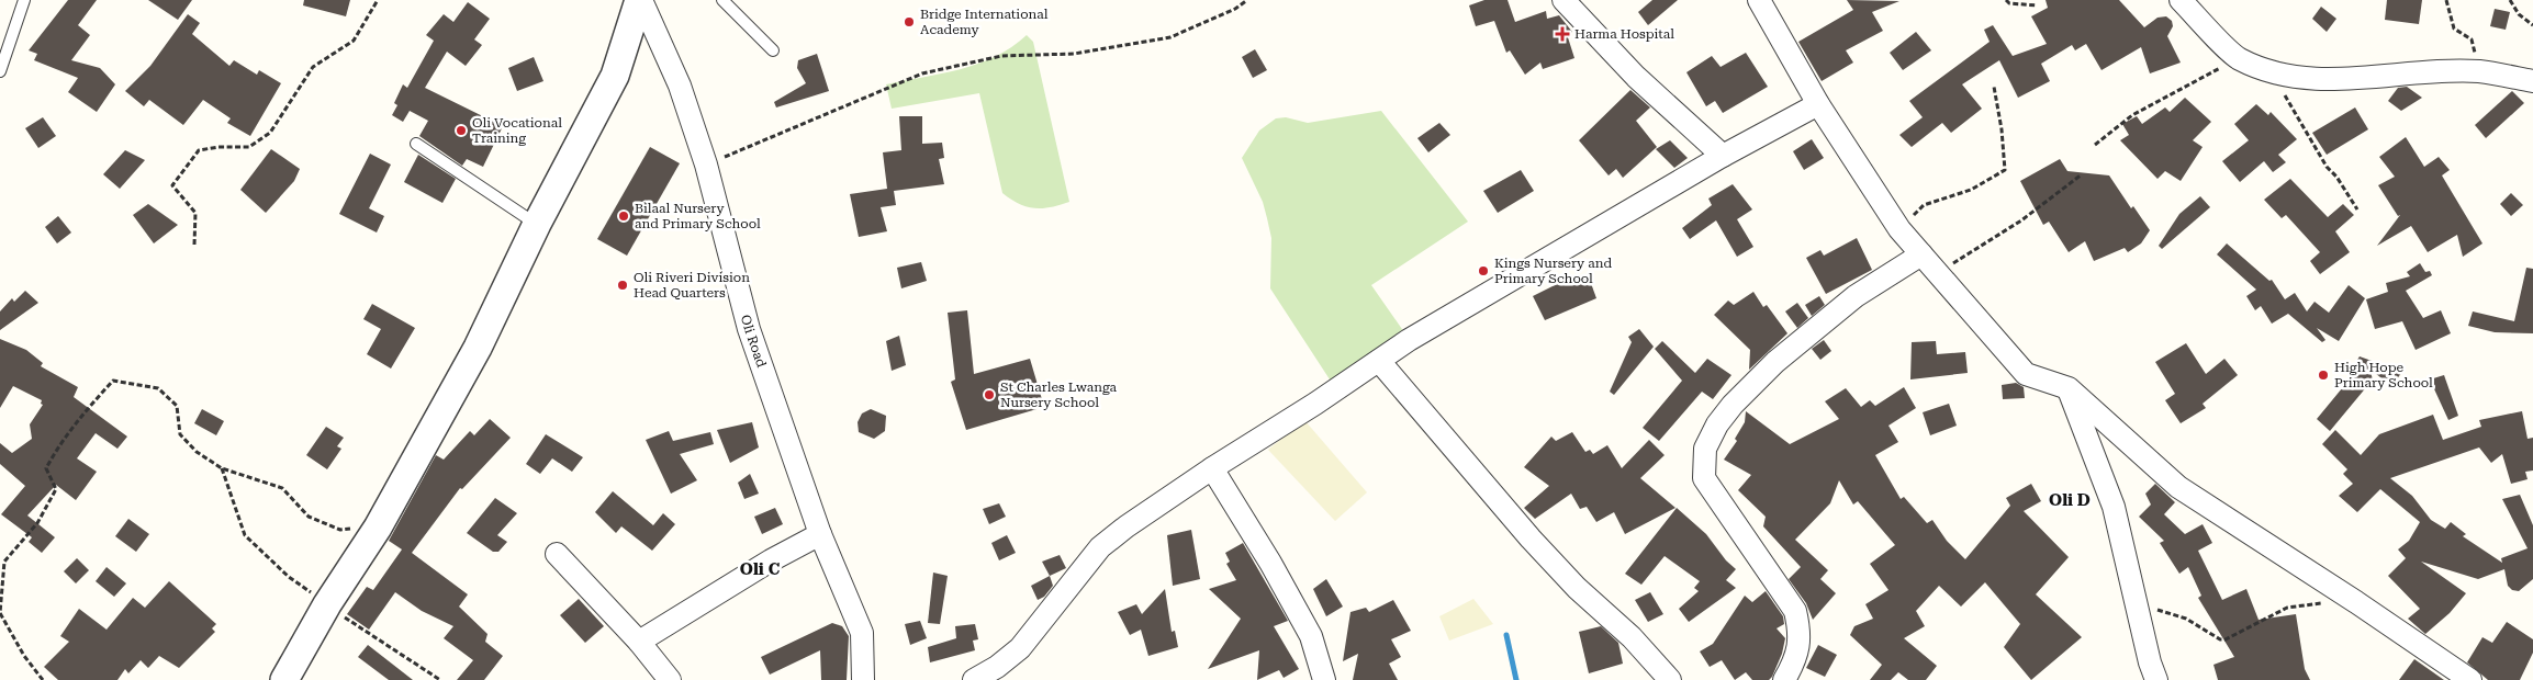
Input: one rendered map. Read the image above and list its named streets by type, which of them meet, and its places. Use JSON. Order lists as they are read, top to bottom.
{
  "streets": {
    "street": ["Oli Road"]
  },
  "districts": ["Oli D", "Oli C"],
  "places": {
    "other": [
      "Bridge International Academy",
      "Oli Vocational Training",
      "Bilaal Nursery and Primary School",
      "Kings Nursery and Primary School",
      "Oli Riveri Division Head Quarters",
      "High Hope Primary School",
      "St Charles Lwanga Nursery School"
    ],
    "health": ["Harma Hospital"]
  }
}
